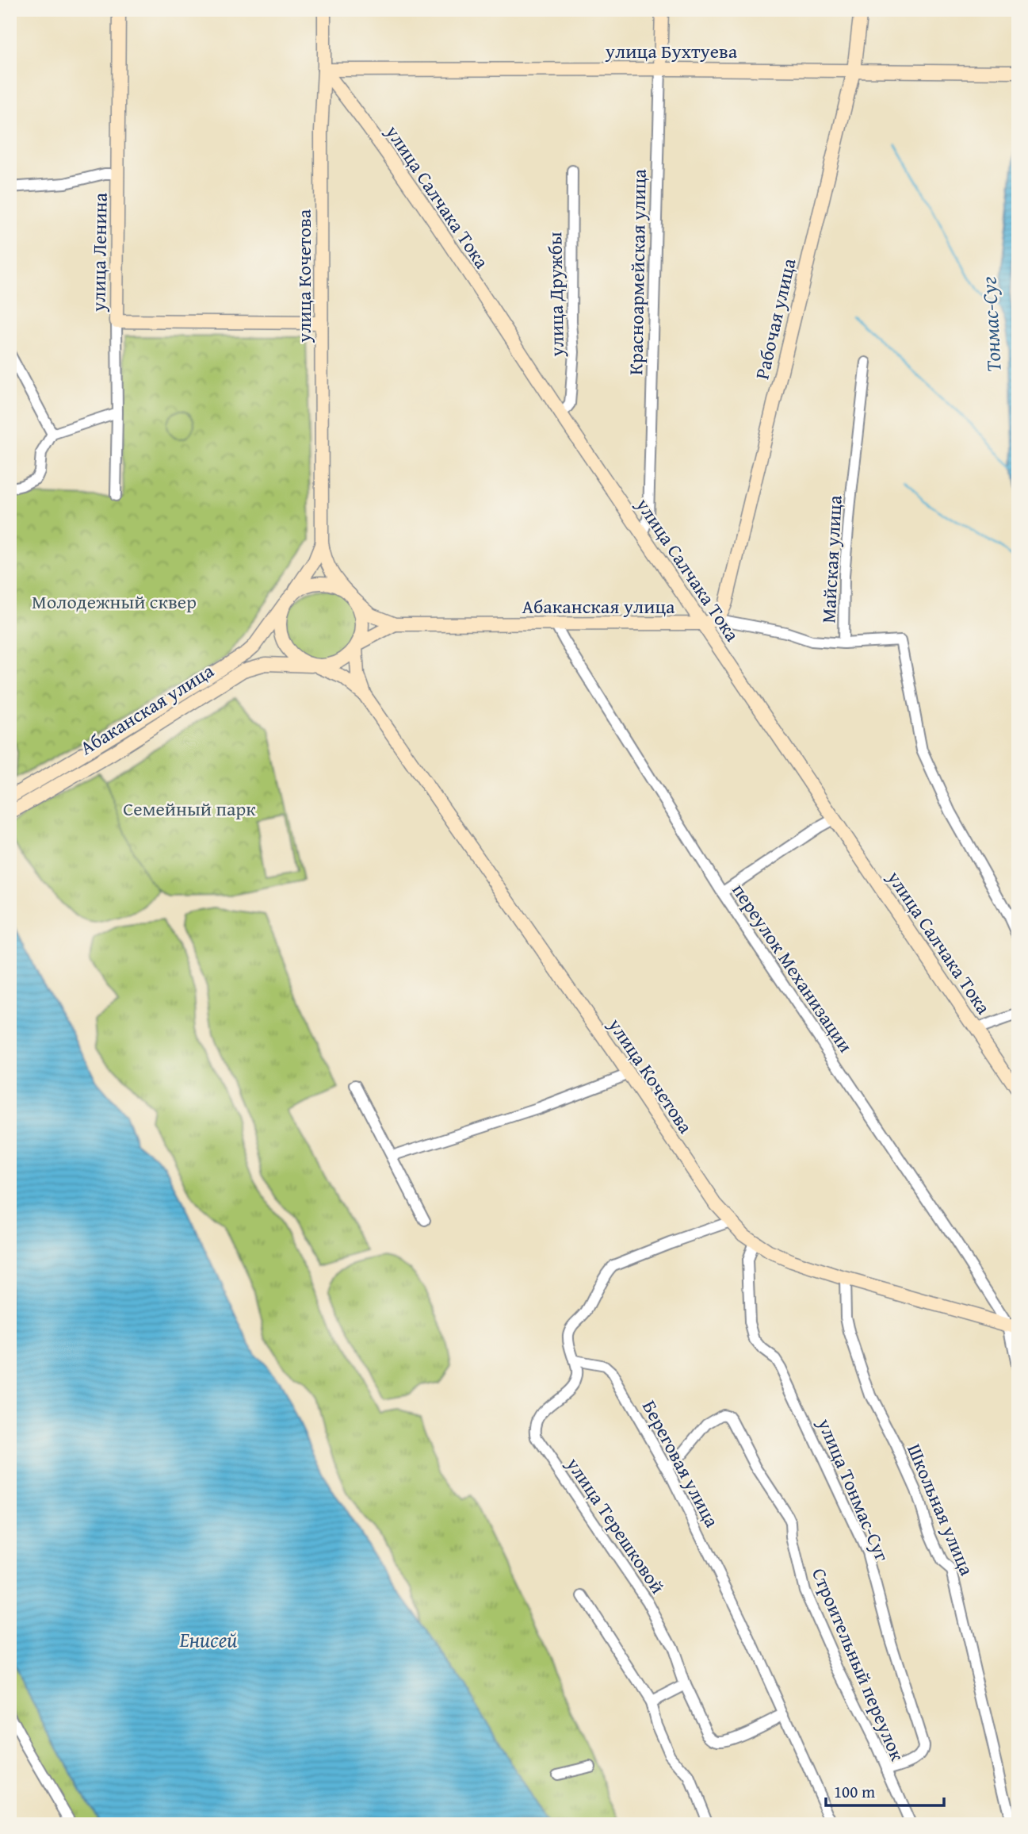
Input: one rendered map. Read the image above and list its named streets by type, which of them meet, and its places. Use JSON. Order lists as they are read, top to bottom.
{
  "streets": {
    "main road": [
      "улица Бухтуева",
      "улица Салчака Тока",
      "улица Ленина",
      "Красноармейская улица",
      "улица Кочетова",
      "Рабочая улица",
      "Абаканская улица"
    ],
    "street": [
      "улица Дружбы",
      "Майская улица",
      "переулок Механизации",
      "Береговая улица",
      "улица Тонмас-Суг",
      "Школьная улица",
      "улица Терешковой",
      "Строительный переулок"
    ]
  },
  "crossings": [
    ["улица Бухтуева", "улица Салчака Тока"],
    ["улица Бухтуева", "Красноармейская улица"],
    ["улица Бухтуева", "улица Кочетова"],
    ["улица Бухтуева", "Рабочая улица"],
    ["улица Салчака Тока", "Красноармейская улица"],
    ["улица Салчака Тока", "улица Кочетова"],
    ["улица Салчака Тока", "улица Дружбы"],
    ["улица Салчака Тока", "Абаканская улица"],
    ["улица Кочетова", "Абаканская улица"],
    ["улица Кочетова", "переулок Механизации"],
    ["улица Кочетова", "улица Тонмас-Суг"],
    ["улица Кочетова", "Школьная улица"],
    ["Абаканская улица", "переулок Механизации"],
    ["Береговая улица", "улица Терешковой"],
    ["Береговая улица", "Строительный переулок"],
    ["улица Тонмас-Суг", "Строительный переулок"]
  ],
  "water": ["Тонмас-Суг", "Енисей"],
  "parks": ["Молодежный сквер", "Семейный парк"],
  "scale_bar": "100 m"
}
